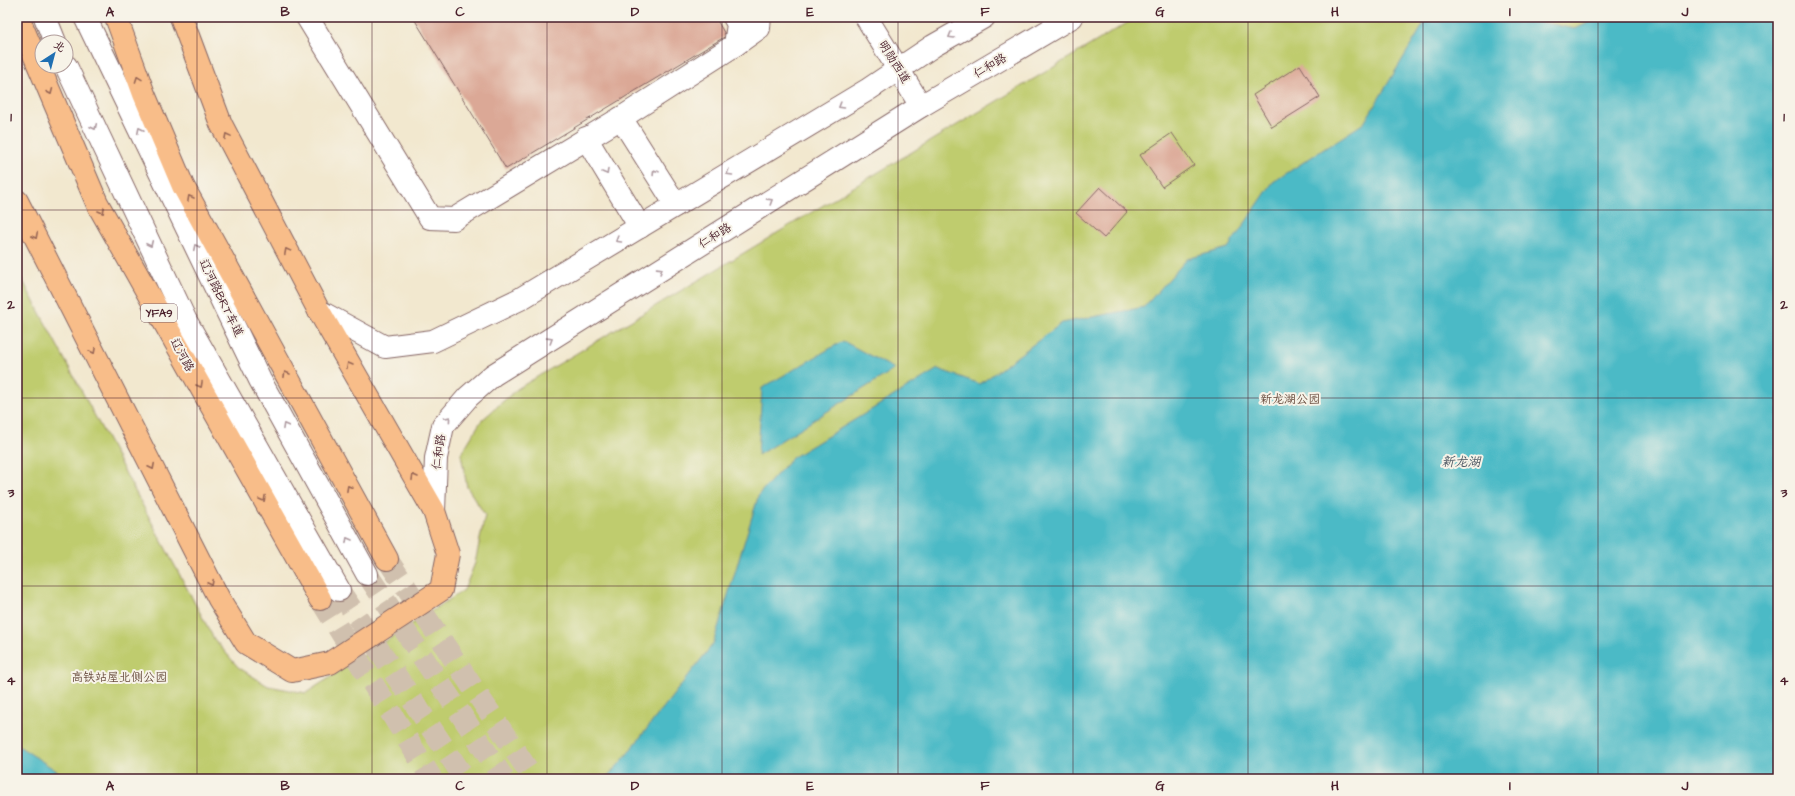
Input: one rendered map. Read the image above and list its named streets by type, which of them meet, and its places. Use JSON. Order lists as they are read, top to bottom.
{
  "streets": {
    "main road": ["YFA9", "辽河路"],
    "street": ["明勋西道", "仁和路", "辽河路BRT车道"]
  },
  "crossings": [
    ["明勋西道", "仁和路"]
  ],
  "water": ["新龙湖"],
  "parks": ["新龙湖公园", "高铁站屋北侧公园"],
  "north": "top right",
  "grid": {
    "columns": [
      "A",
      "B",
      "C",
      "D",
      "E",
      "F",
      "G",
      "H",
      "I",
      "J"
    ],
    "rows": [
      "1",
      "2",
      "3",
      "4"
    ]
  }
}
